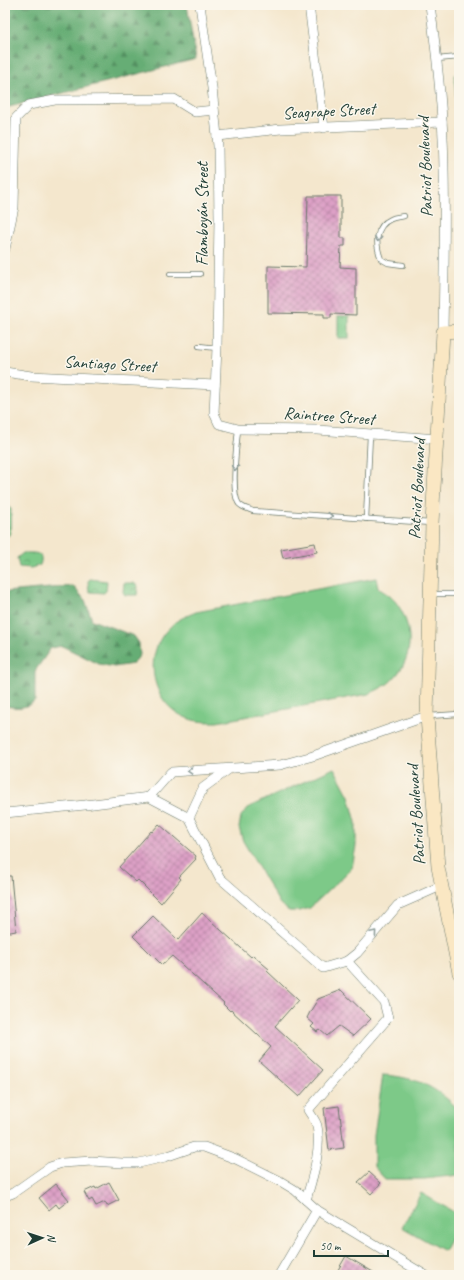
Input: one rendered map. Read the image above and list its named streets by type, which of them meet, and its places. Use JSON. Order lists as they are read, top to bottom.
{
  "streets": {
    "street": [
      "Seagrape Street",
      "Patriot Boulevard",
      "Flamboyán Street",
      "Santiago Street",
      "Raintree Street"
    ]
  },
  "crossings": [
    ["Seagrape Street", "Patriot Boulevard"],
    ["Seagrape Street", "Flamboyán Street"],
    ["Patriot Boulevard", "Raintree Street"],
    ["Flamboyán Street", "Santiago Street"],
    ["Flamboyán Street", "Raintree Street"]
  ],
  "scale_bar": "50 m",
  "north": "right"
}
